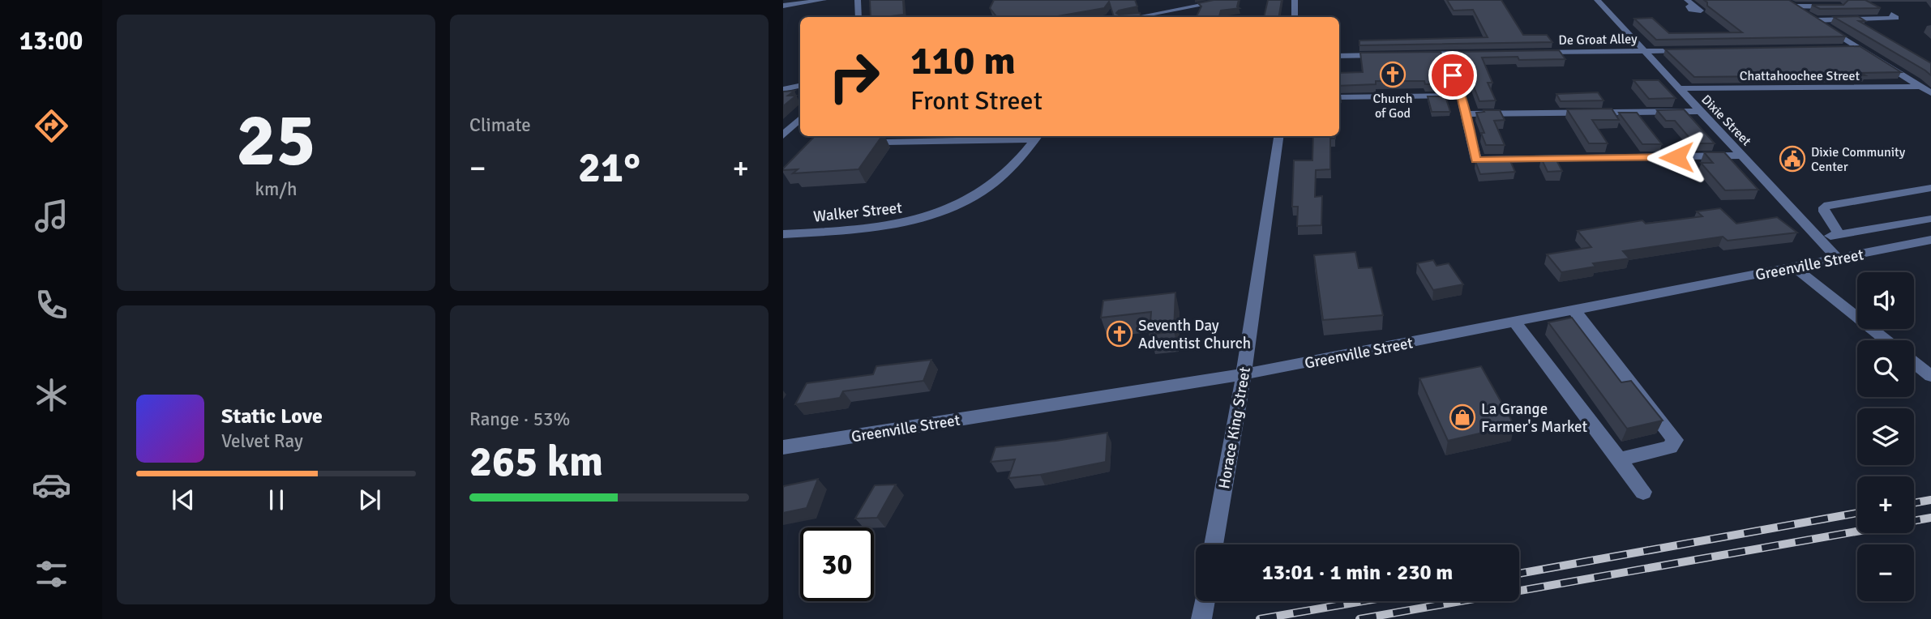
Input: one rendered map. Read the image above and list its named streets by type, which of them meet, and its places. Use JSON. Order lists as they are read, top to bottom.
{
  "streets": {
    "street": [
      "De Groat Alley",
      "Chattahoochee Street",
      "Dixie Street",
      "Walker Street",
      "Greenville Street",
      "Horace King Street"
    ]
  },
  "crossings": [
    ["De Groat Alley", "Dixie Street"],
    ["Chattahoochee Street", "Dixie Street"],
    ["Dixie Street", "Greenville Street"],
    ["Greenville Street", "Horace King Street"]
  ],
  "places": {
    "church": ["Church of God", "Seventh Day Adventist Church"],
    "public building": ["Dixie Community Center"],
    "shop": ["La Grange Farmer's Market"]
  },
  "page": {
    "tabs": "13:00",
    "tile": [
      ["25", "km/h"],
      "Climate",
      ["Range · 53%", "265 km"]
    ],
    "turn": ["110 m", "Front Street"],
    "heat": ["−", "21°", "+"],
    "map_buttons": ["+", "−"],
    "song": ["Static Love", "Velvet Ray"],
    "limit": "30",
    "trip": "13:01 · 1 min · 230 m"
  }
}
